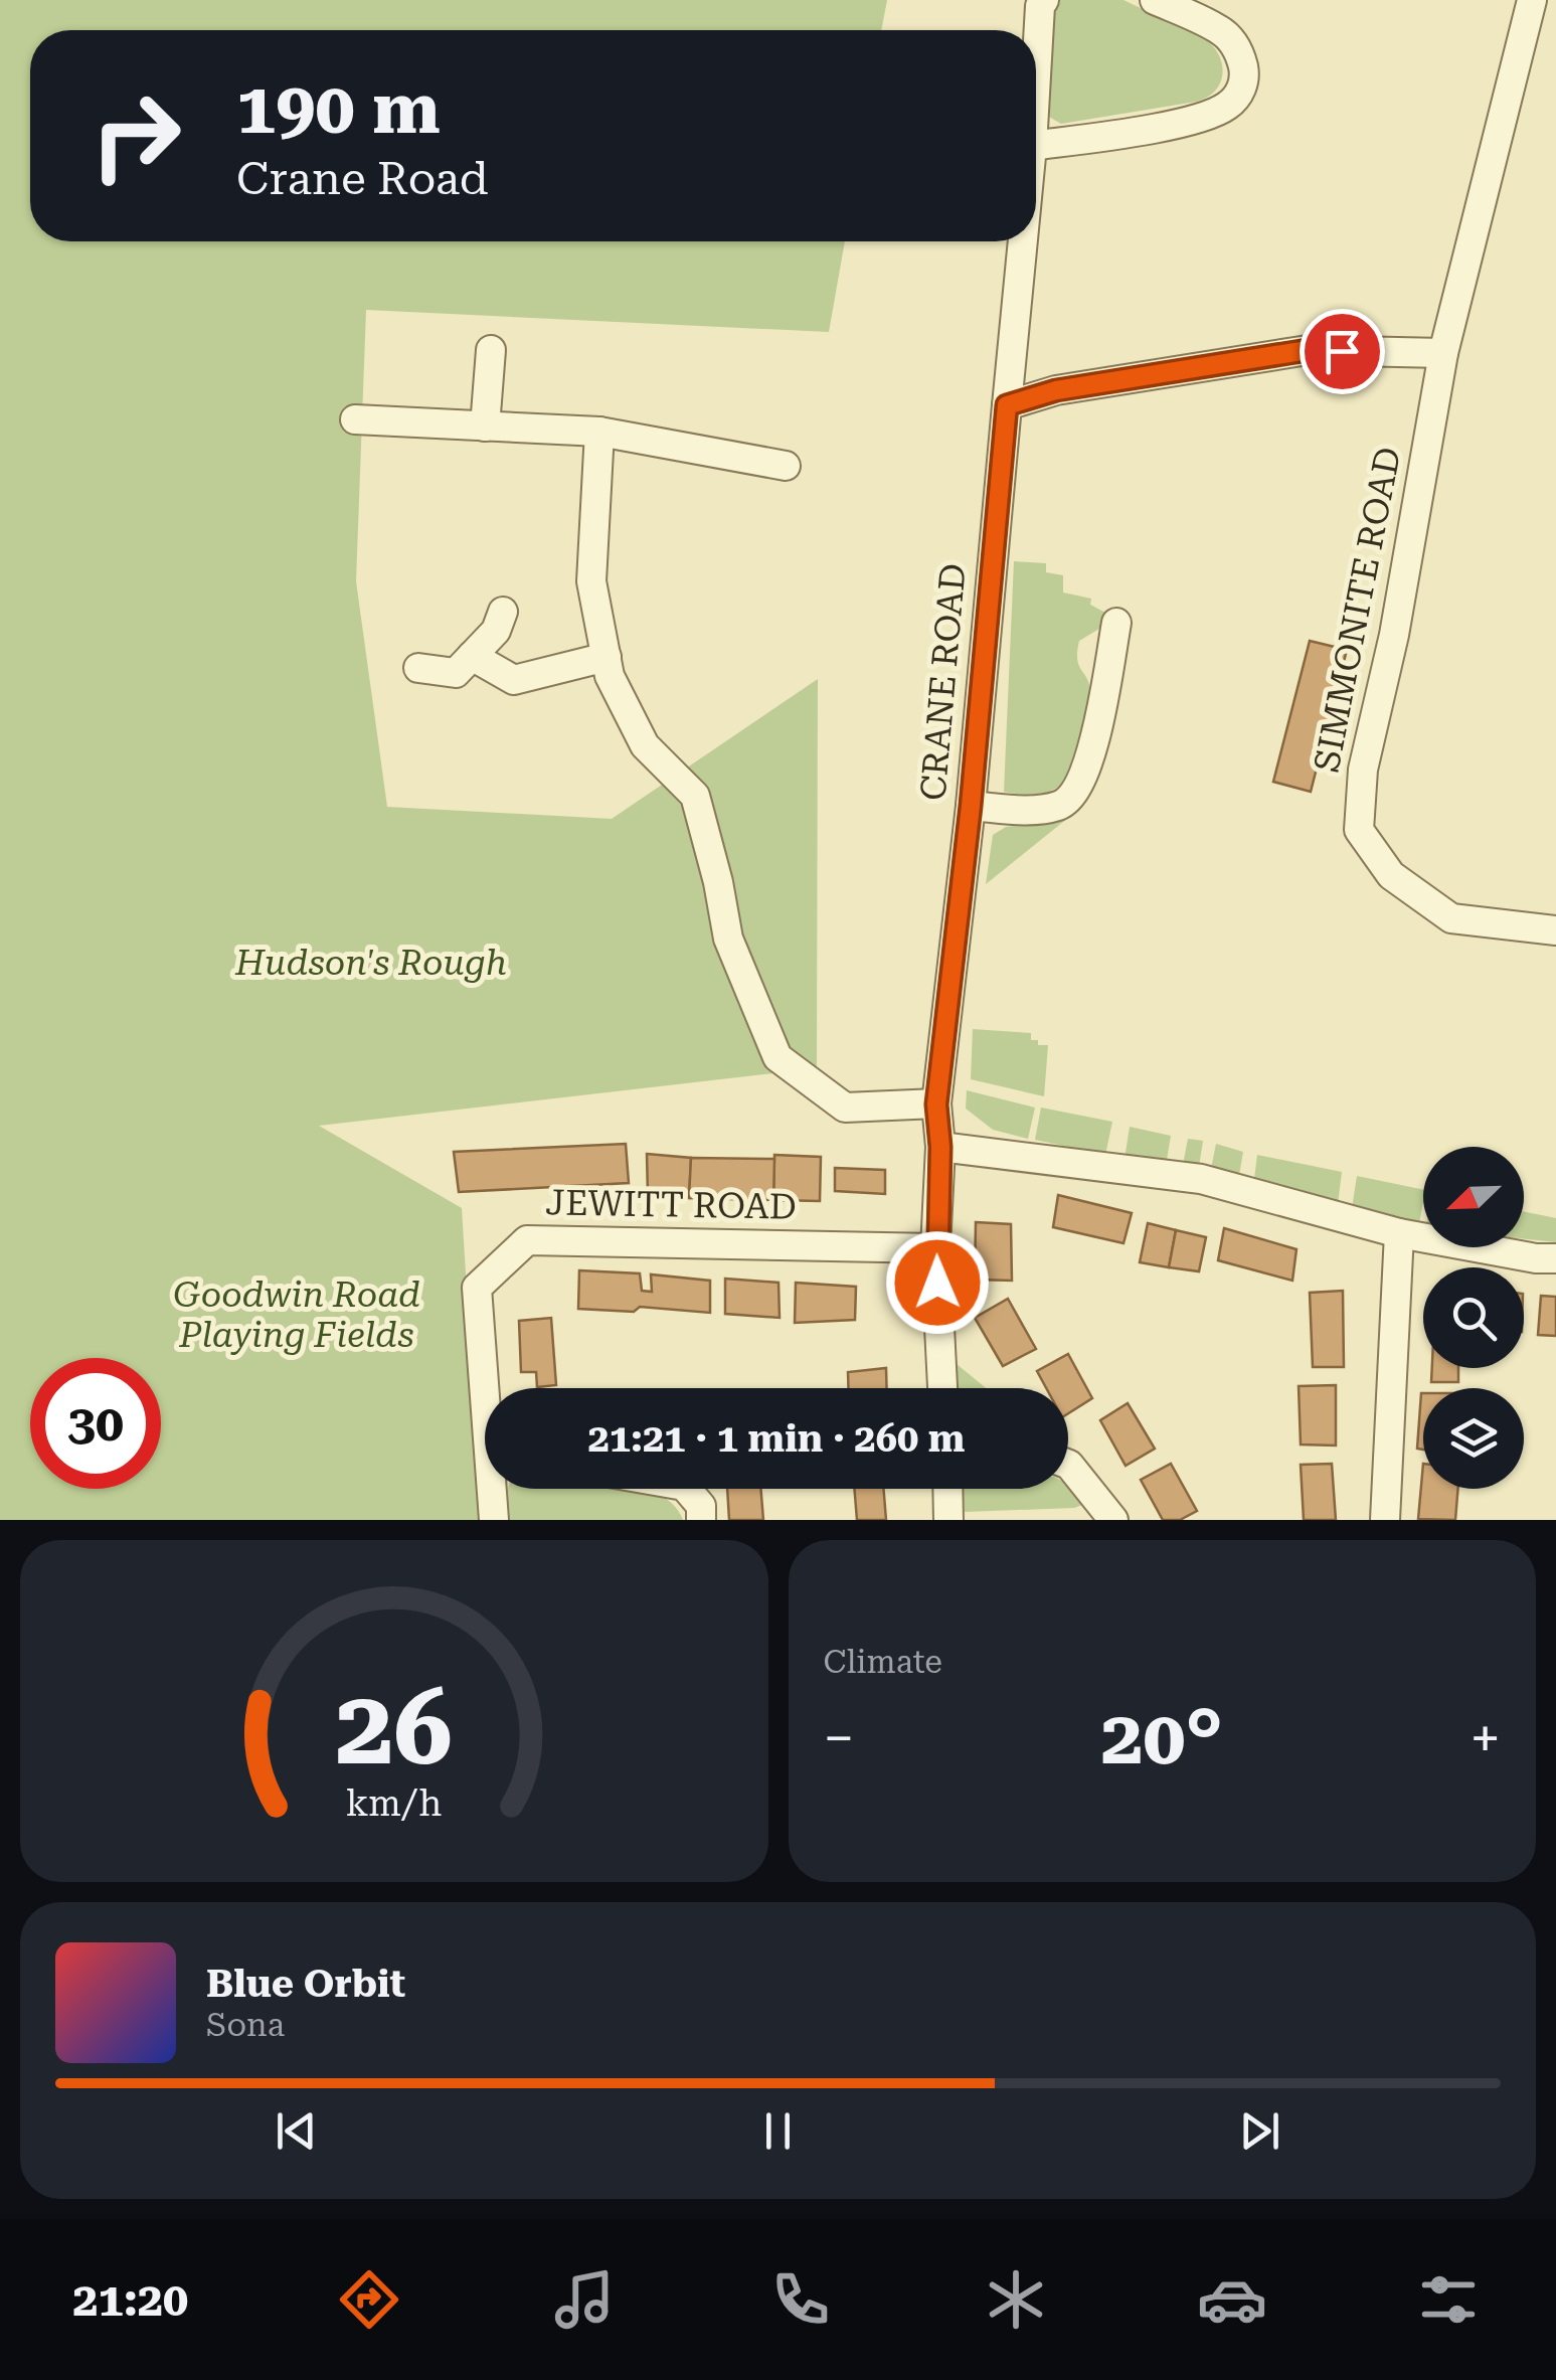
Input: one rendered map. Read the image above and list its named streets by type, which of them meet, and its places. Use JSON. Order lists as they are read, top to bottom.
{
  "streets": {
    "street": ["SIMMONITE ROAD", "CRANE ROAD", "JEWITT ROAD"]
  },
  "crossings": [
    ["CRANE ROAD", "JEWITT ROAD"]
  ],
  "parks": ["Hudson's Rough", "Goodwin Road Playing Fields"],
  "north": "bottom left",
  "page": {
    "turn": ["190 m", "Crane Road"],
    "limit": "30",
    "trip": "21:21 · 1 min · 260 m",
    "tile": "Climate",
    "heat": ["−", "20°", "+"],
    "song": ["Blue Orbit", "Sona"],
    "tabs": "21:20",
    "gauge": ["26", "km/h"]
  }
}
